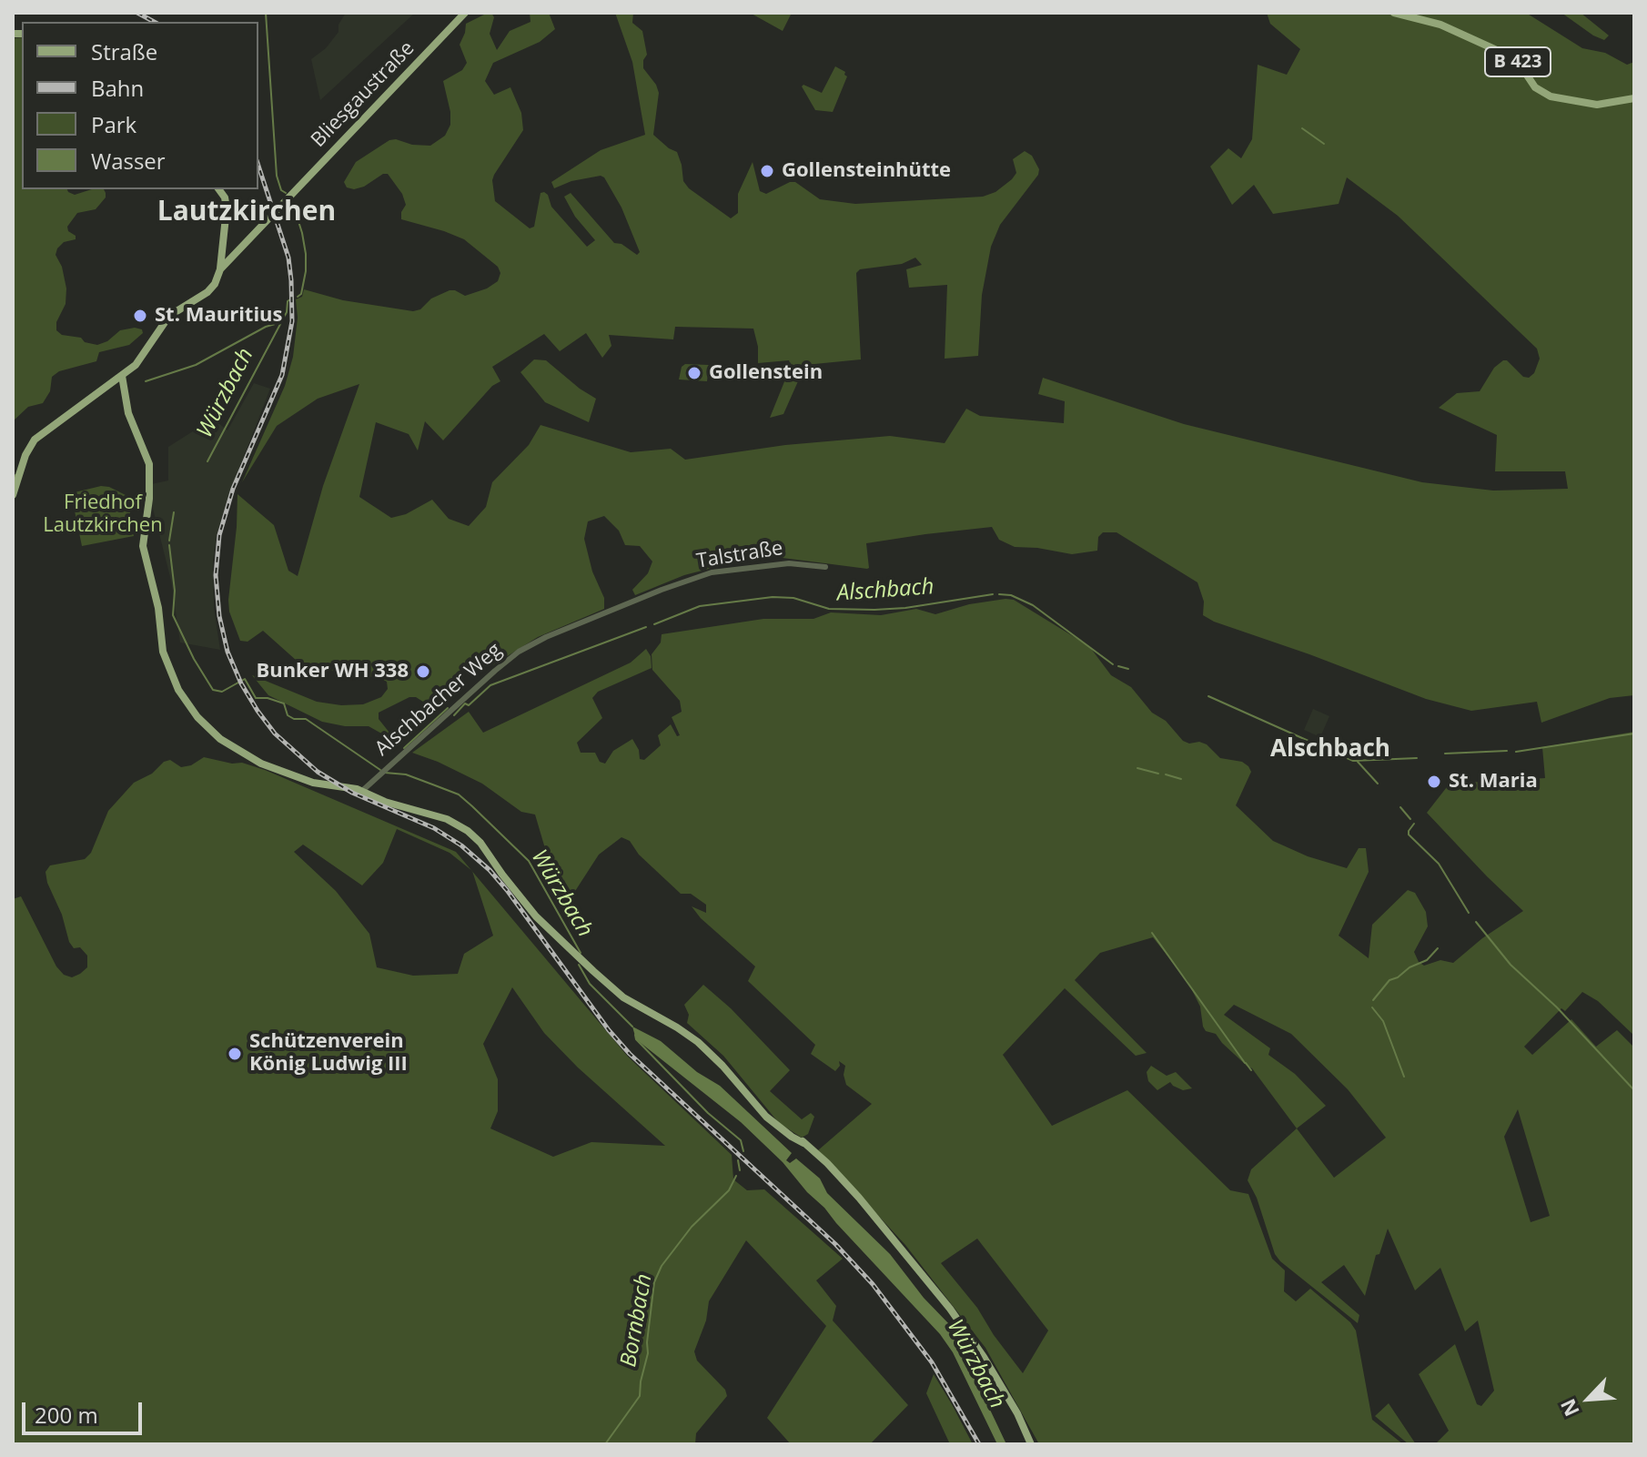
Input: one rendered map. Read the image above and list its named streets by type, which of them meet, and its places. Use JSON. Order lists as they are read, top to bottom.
{
  "streets": {
    "main road": ["B 423", "Bliesgaustraße"],
    "street": ["Talstraße", "Alschbacher Weg"]
  },
  "crossings": [
    ["Talstraße", "Alschbacher Weg"]
  ],
  "districts": ["Lautzkirchen", "Alschbach"],
  "water": ["Würzbach", "Alschbach", "Bornbach"],
  "parks": ["Friedhof Lautzkirchen"],
  "places": [
    "Gollensteinhütte",
    "St. Mauritius",
    "Gollenstein",
    "Bunker WH 338",
    "St. Maria",
    "Schützenverein König Ludwig III"
  ],
  "legend": [
    "Straße",
    "Bahn",
    "Park",
    "Wasser"
  ],
  "scale_bar": "200 m",
  "north": "bottom left"
}
